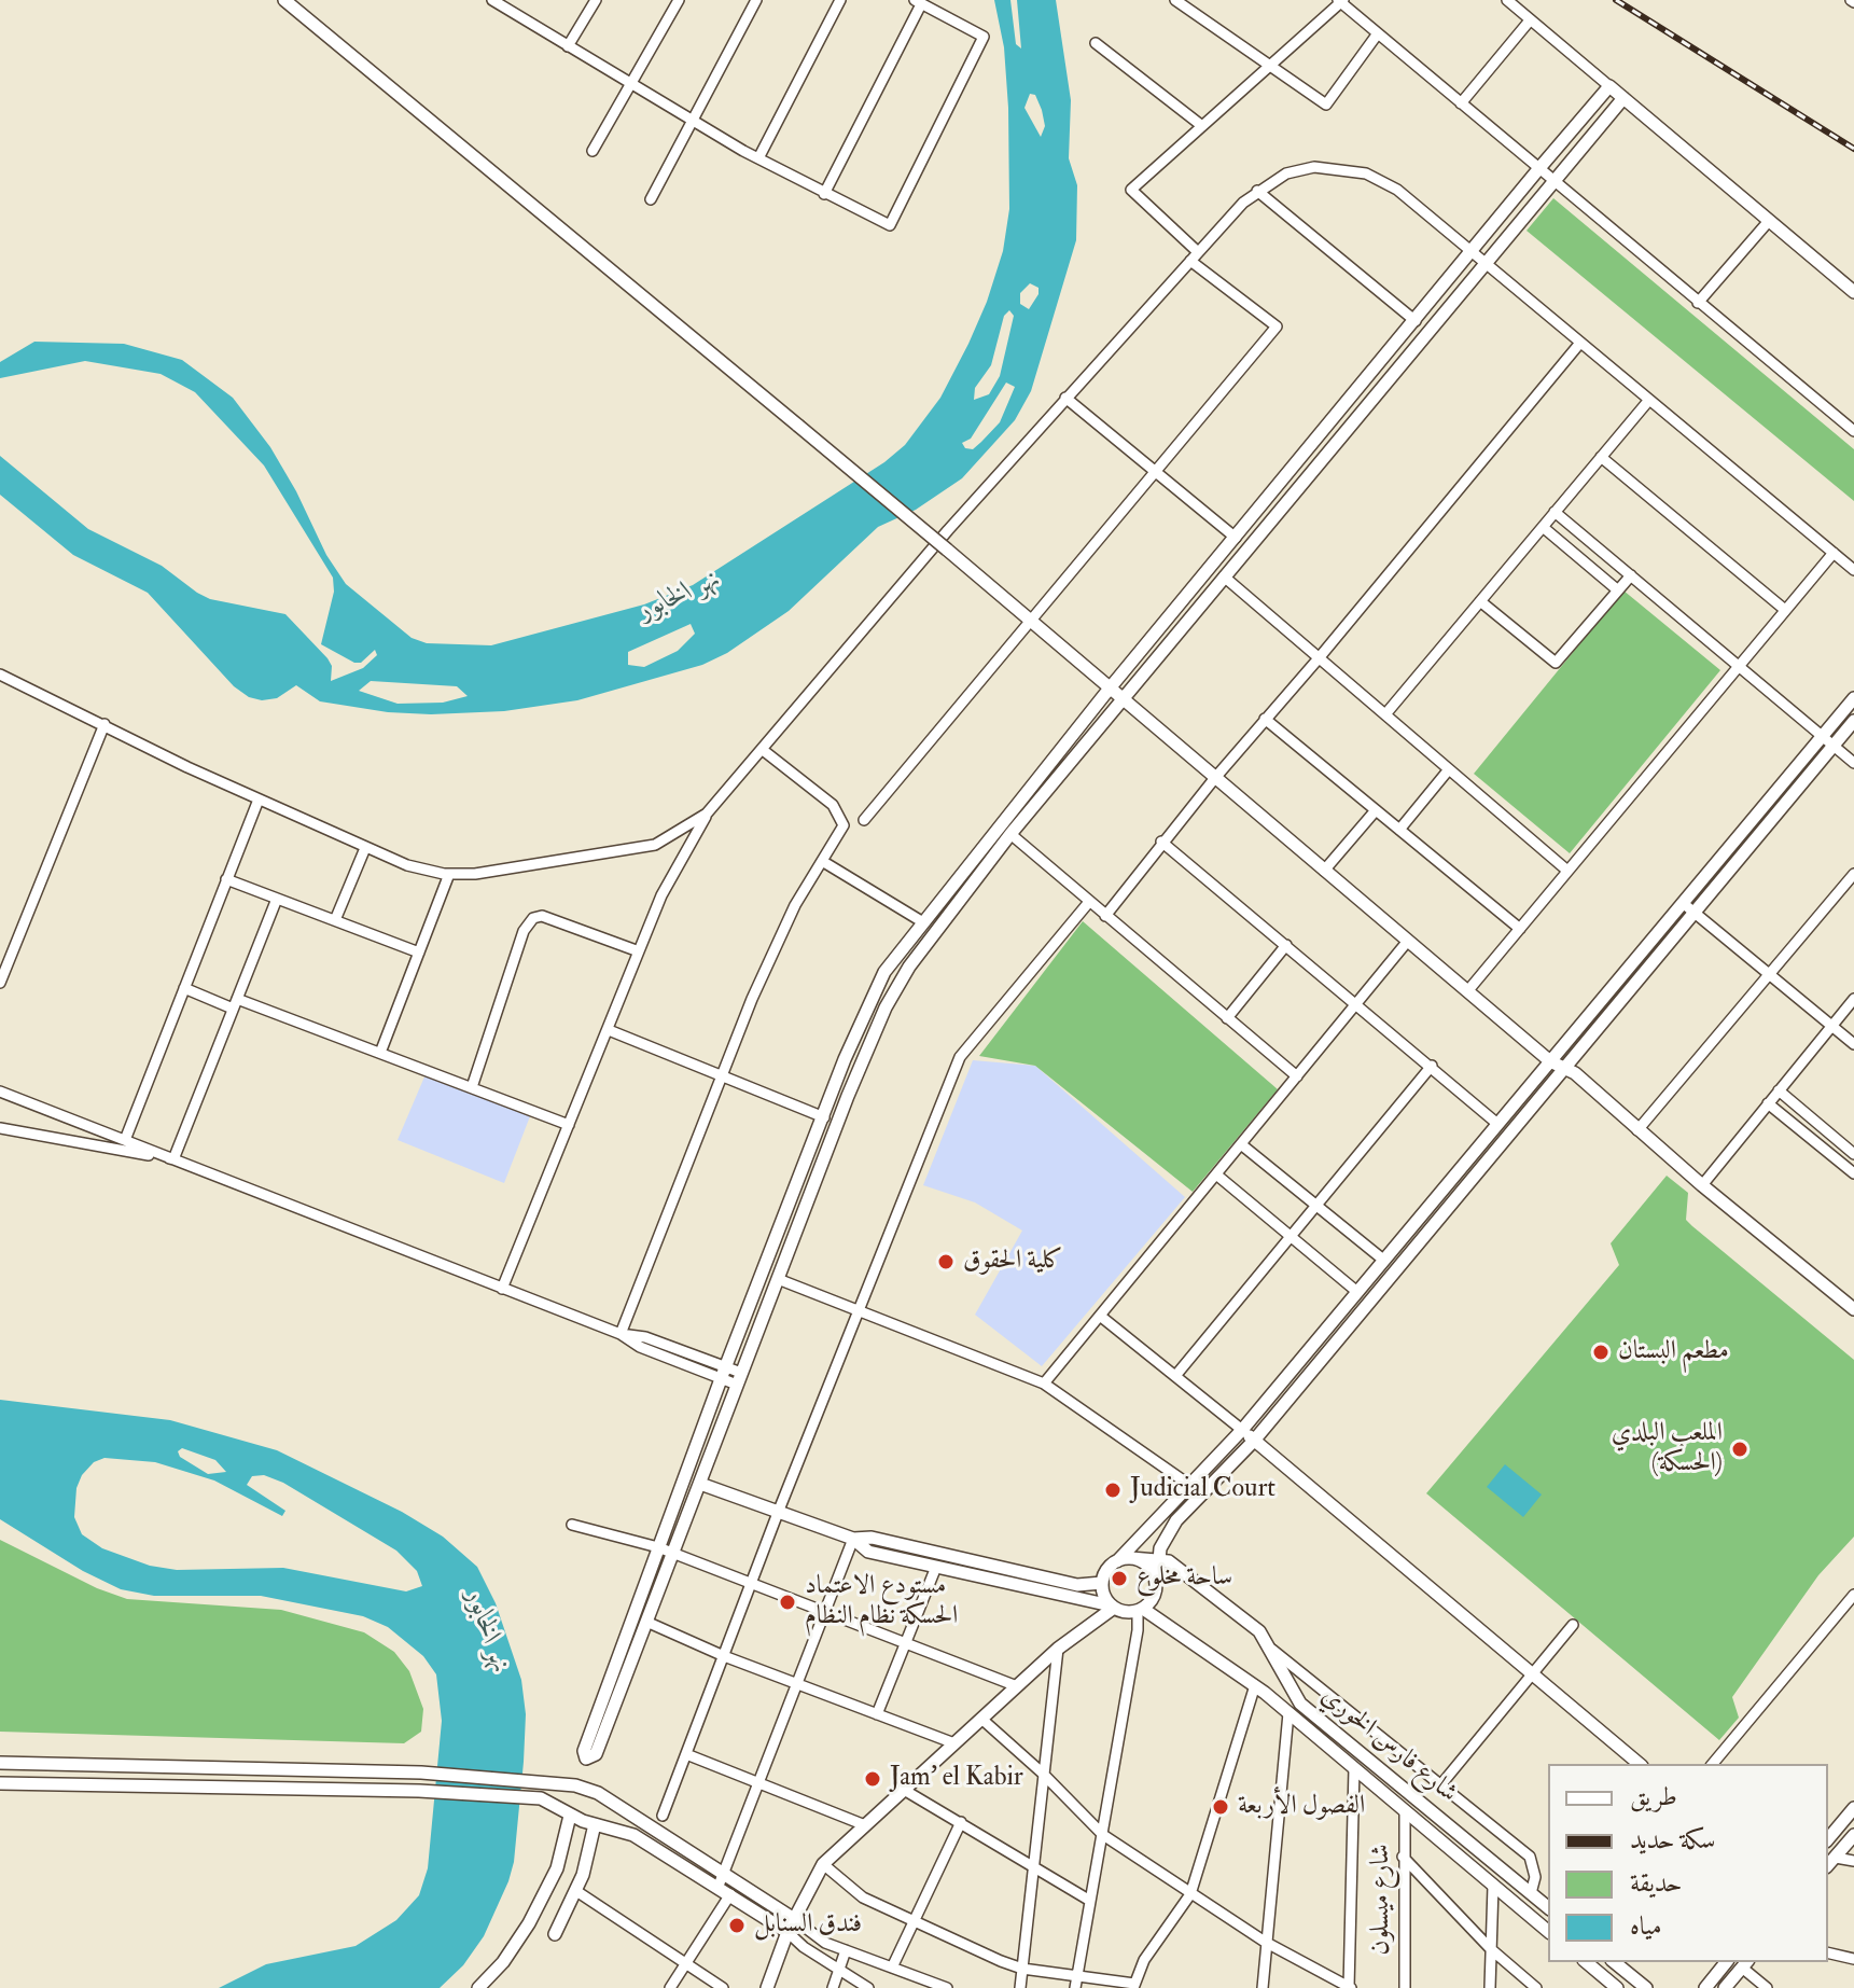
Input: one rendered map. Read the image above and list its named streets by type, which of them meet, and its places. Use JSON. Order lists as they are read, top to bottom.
{
  "streets": {
    "street": ["شارع فارس الخوري", "شارع ميسلون"]
  },
  "water": ["نهر الخابور"],
  "places": [
    "كلية الحقوق",
    "مطعم البستان",
    "الملعب البلدي (الحسكة)",
    "Judicial Court",
    "ساحة مخلوع",
    "مستودع الاعتماد الحسكة نظام النظام",
    "Jam' el Kabir",
    "الفصول الأربعة",
    "فندق السنابل"
  ],
  "legend": [
    "طريق",
    "سكة حديد",
    "حديقة",
    "مياه"
  ]
}
